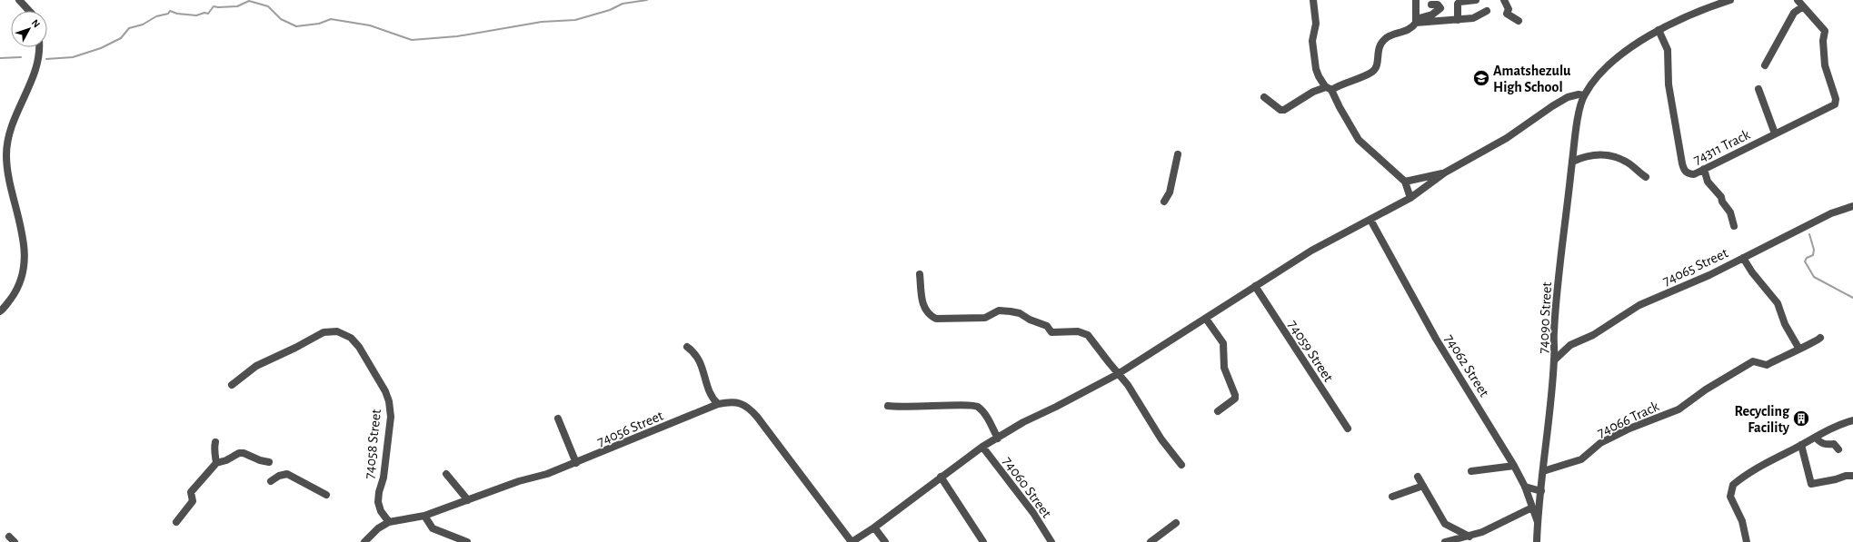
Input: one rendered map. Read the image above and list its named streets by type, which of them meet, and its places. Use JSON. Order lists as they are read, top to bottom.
{
  "streets": {
    "street": [
      "74311 Track",
      "74065 Street",
      "74090 Street",
      "74059 Street",
      "74062 Street",
      "74066 Track",
      "74056 Street",
      "74058 Street",
      "74060 Street"
    ]
  },
  "crossings": [
    ["74065 Street", "74090 Street"],
    ["74090 Street", "74062 Street"],
    ["74090 Street", "74066 Track"],
    ["74056 Street", "74058 Street"]
  ],
  "places": {
    "school or university": ["Amatshezulu High School"],
    "building": ["Recycling Facility"]
  },
  "north": "top right"
}
